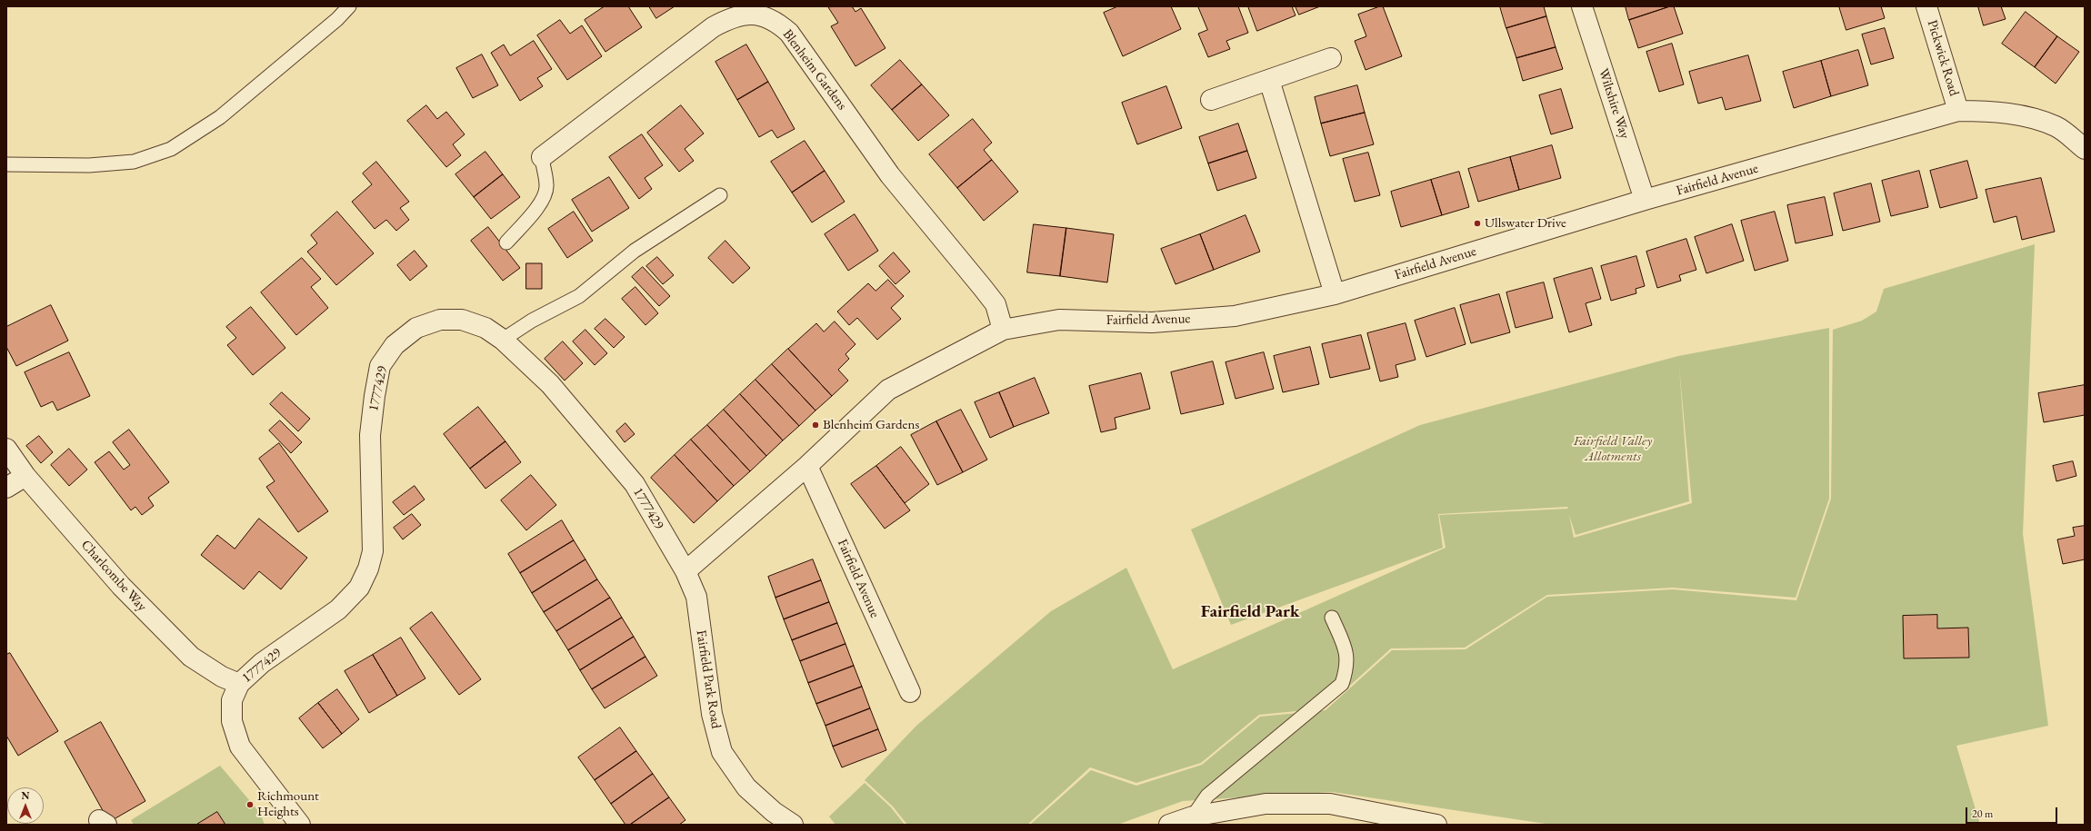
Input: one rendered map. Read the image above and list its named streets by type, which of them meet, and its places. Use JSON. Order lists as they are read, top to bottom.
{
  "streets": {
    "street": [
      "Pickwick Road",
      "Blenheim Gardens",
      "Wiltshire Way",
      "Fairfield Avenue",
      "1777429",
      "Charlcombe Way",
      "Fairfield Park Road"
    ]
  },
  "crossings": [
    ["Pickwick Road", "Fairfield Avenue"],
    ["Blenheim Gardens", "Fairfield Avenue"],
    ["Wiltshire Way", "Fairfield Avenue"],
    ["Fairfield Avenue", "1777429"],
    ["Fairfield Avenue", "Fairfield Park Road"],
    ["1777429", "Charlcombe Way"],
    ["1777429", "Fairfield Park Road"]
  ],
  "districts": ["Fairfield Park"],
  "parks": ["Fairfield Valley Allotments"],
  "places": ["Ullswater Drive", "Blenheim Gardens", "Richmount Heights"],
  "scale_bar": "20 m",
  "north": "top"
}
